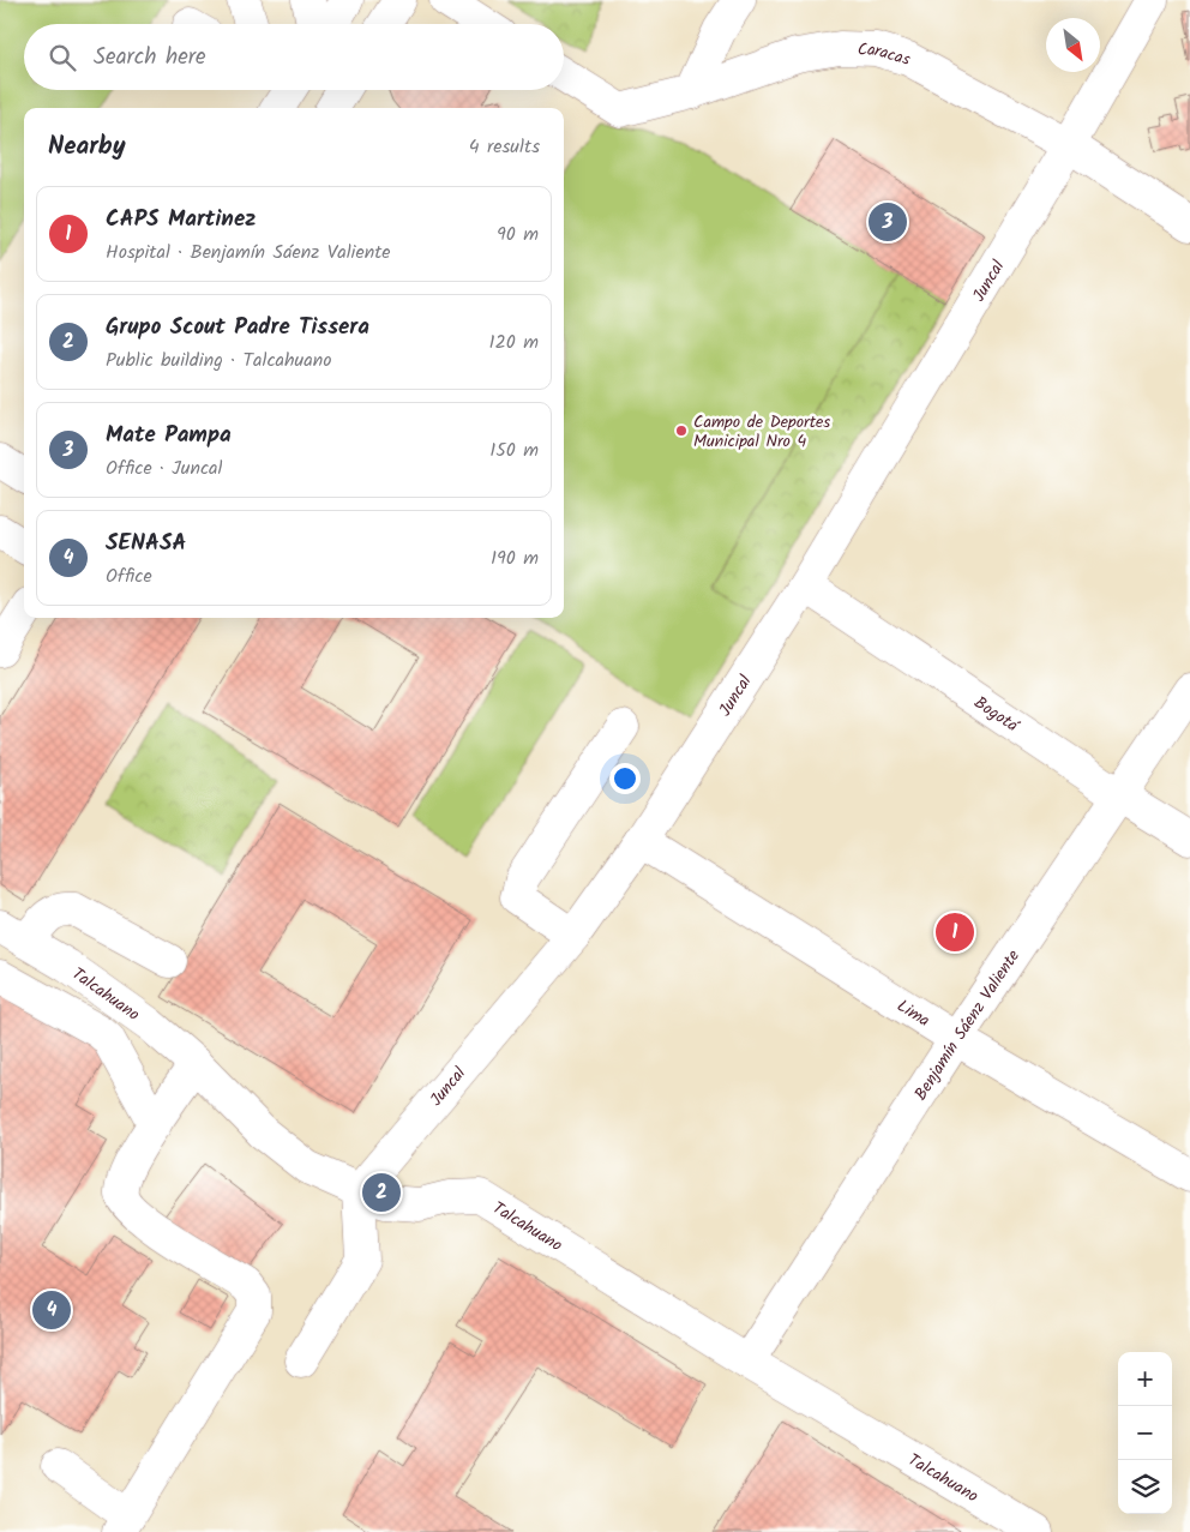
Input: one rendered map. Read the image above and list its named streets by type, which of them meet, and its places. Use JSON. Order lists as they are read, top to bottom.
{
  "streets": {
    "street": [
      "Caracas",
      "Juncal",
      "Bogotá",
      "Talcahuano",
      "Lima",
      "Benjamín Sáenz Valiente"
    ]
  },
  "crossings": [
    ["Caracas", "Juncal"],
    ["Juncal", "Bogotá"],
    ["Juncal", "Talcahuano"],
    ["Juncal", "Lima"],
    ["Bogotá", "Benjamín Sáenz Valiente"],
    ["Talcahuano", "Benjamín Sáenz Valiente"],
    ["Lima", "Benjamín Sáenz Valiente"]
  ],
  "places": ["Campo de Deportes Municipal Nro 4"],
  "north": "bottom right",
  "page": {
    "search": "Search here",
    "heading": ["Nearby", "4 results"],
    "list": [
      {
        "mark": "1",
        "name": "CAPS Martinez",
        "note": "Hospital · Benjamín Sáenz Valiente",
        "value": "90 m"
      },
      {
        "mark": "2",
        "name": "Grupo Scout Padre Tissera",
        "note": "Public building · Talcahuano",
        "value": "120 m"
      },
      {
        "mark": "3",
        "name": "Mate Pampa",
        "note": "Office · Juncal",
        "value": "150 m"
      },
      {
        "mark": "4",
        "name": "SENASA",
        "note": "Office",
        "value": "190 m"
      }
    ],
    "pins": [
      "3",
      "1",
      "2",
      "4"
    ],
    "map_buttons": ["+", "−"]
  }
}
